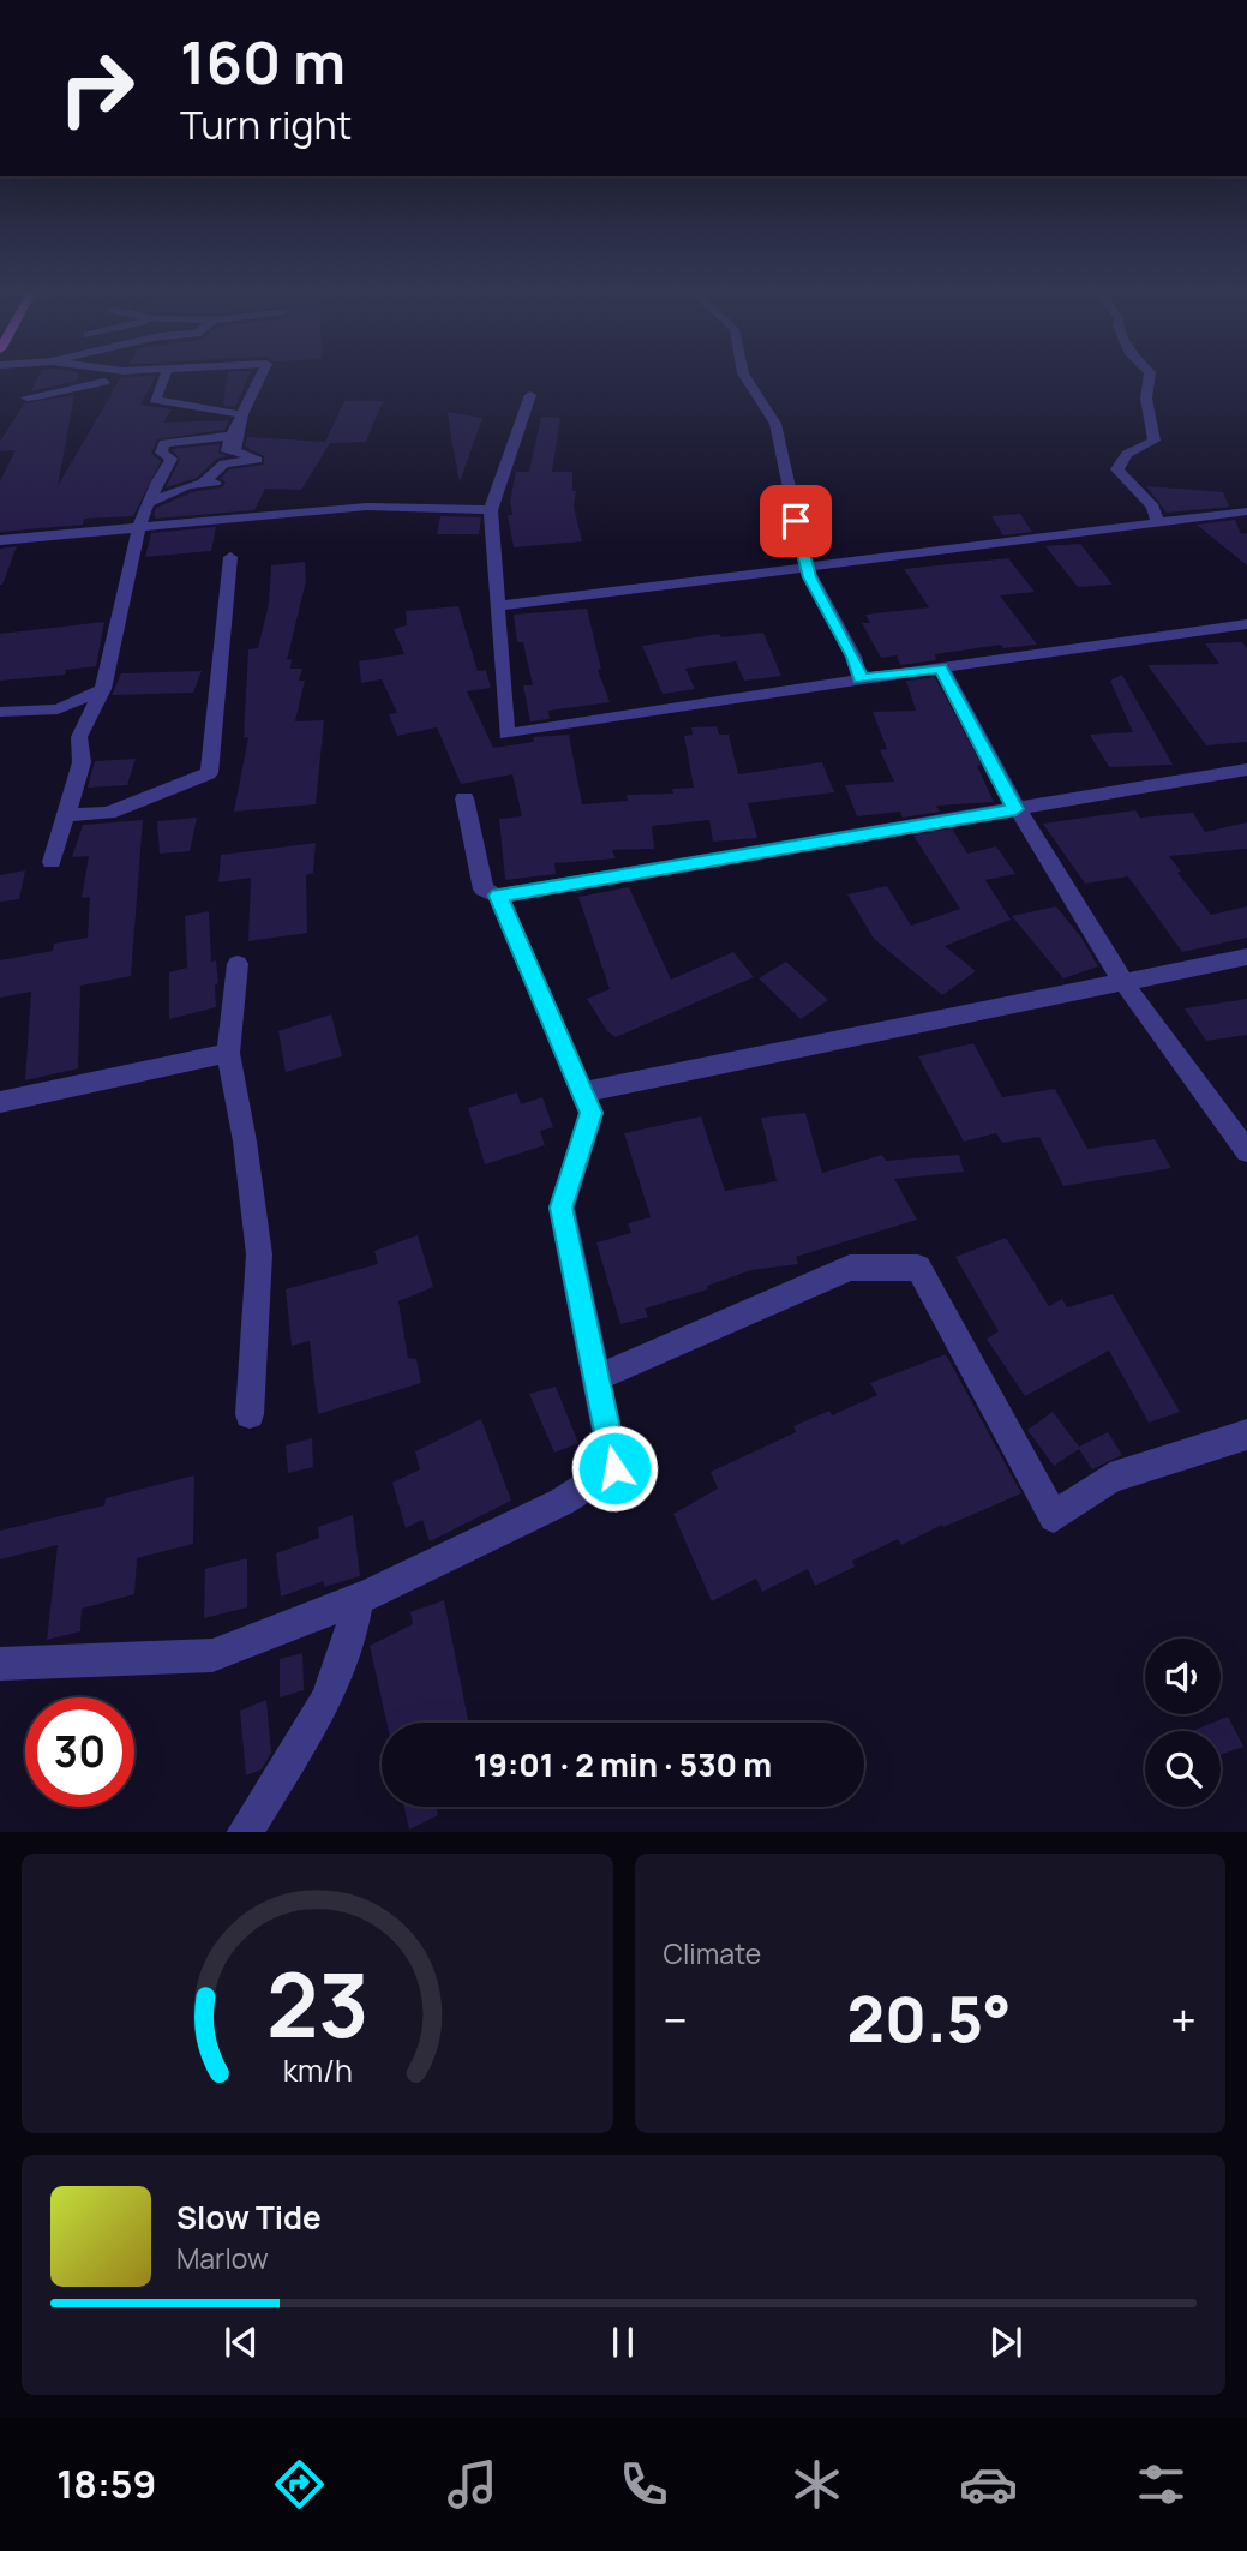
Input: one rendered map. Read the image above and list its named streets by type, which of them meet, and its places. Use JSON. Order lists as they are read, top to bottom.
{
  "page": {
    "turn": ["160 m", "Turn right"],
    "limit": "30",
    "trip": "19:01 · 2 min · 530 m",
    "tile": "Climate",
    "heat": ["−", "20.5°", "+"],
    "song": ["Slow Tide", "Marlow"],
    "tabs": "18:59",
    "gauge": ["23", "km/h"]
  }
}
